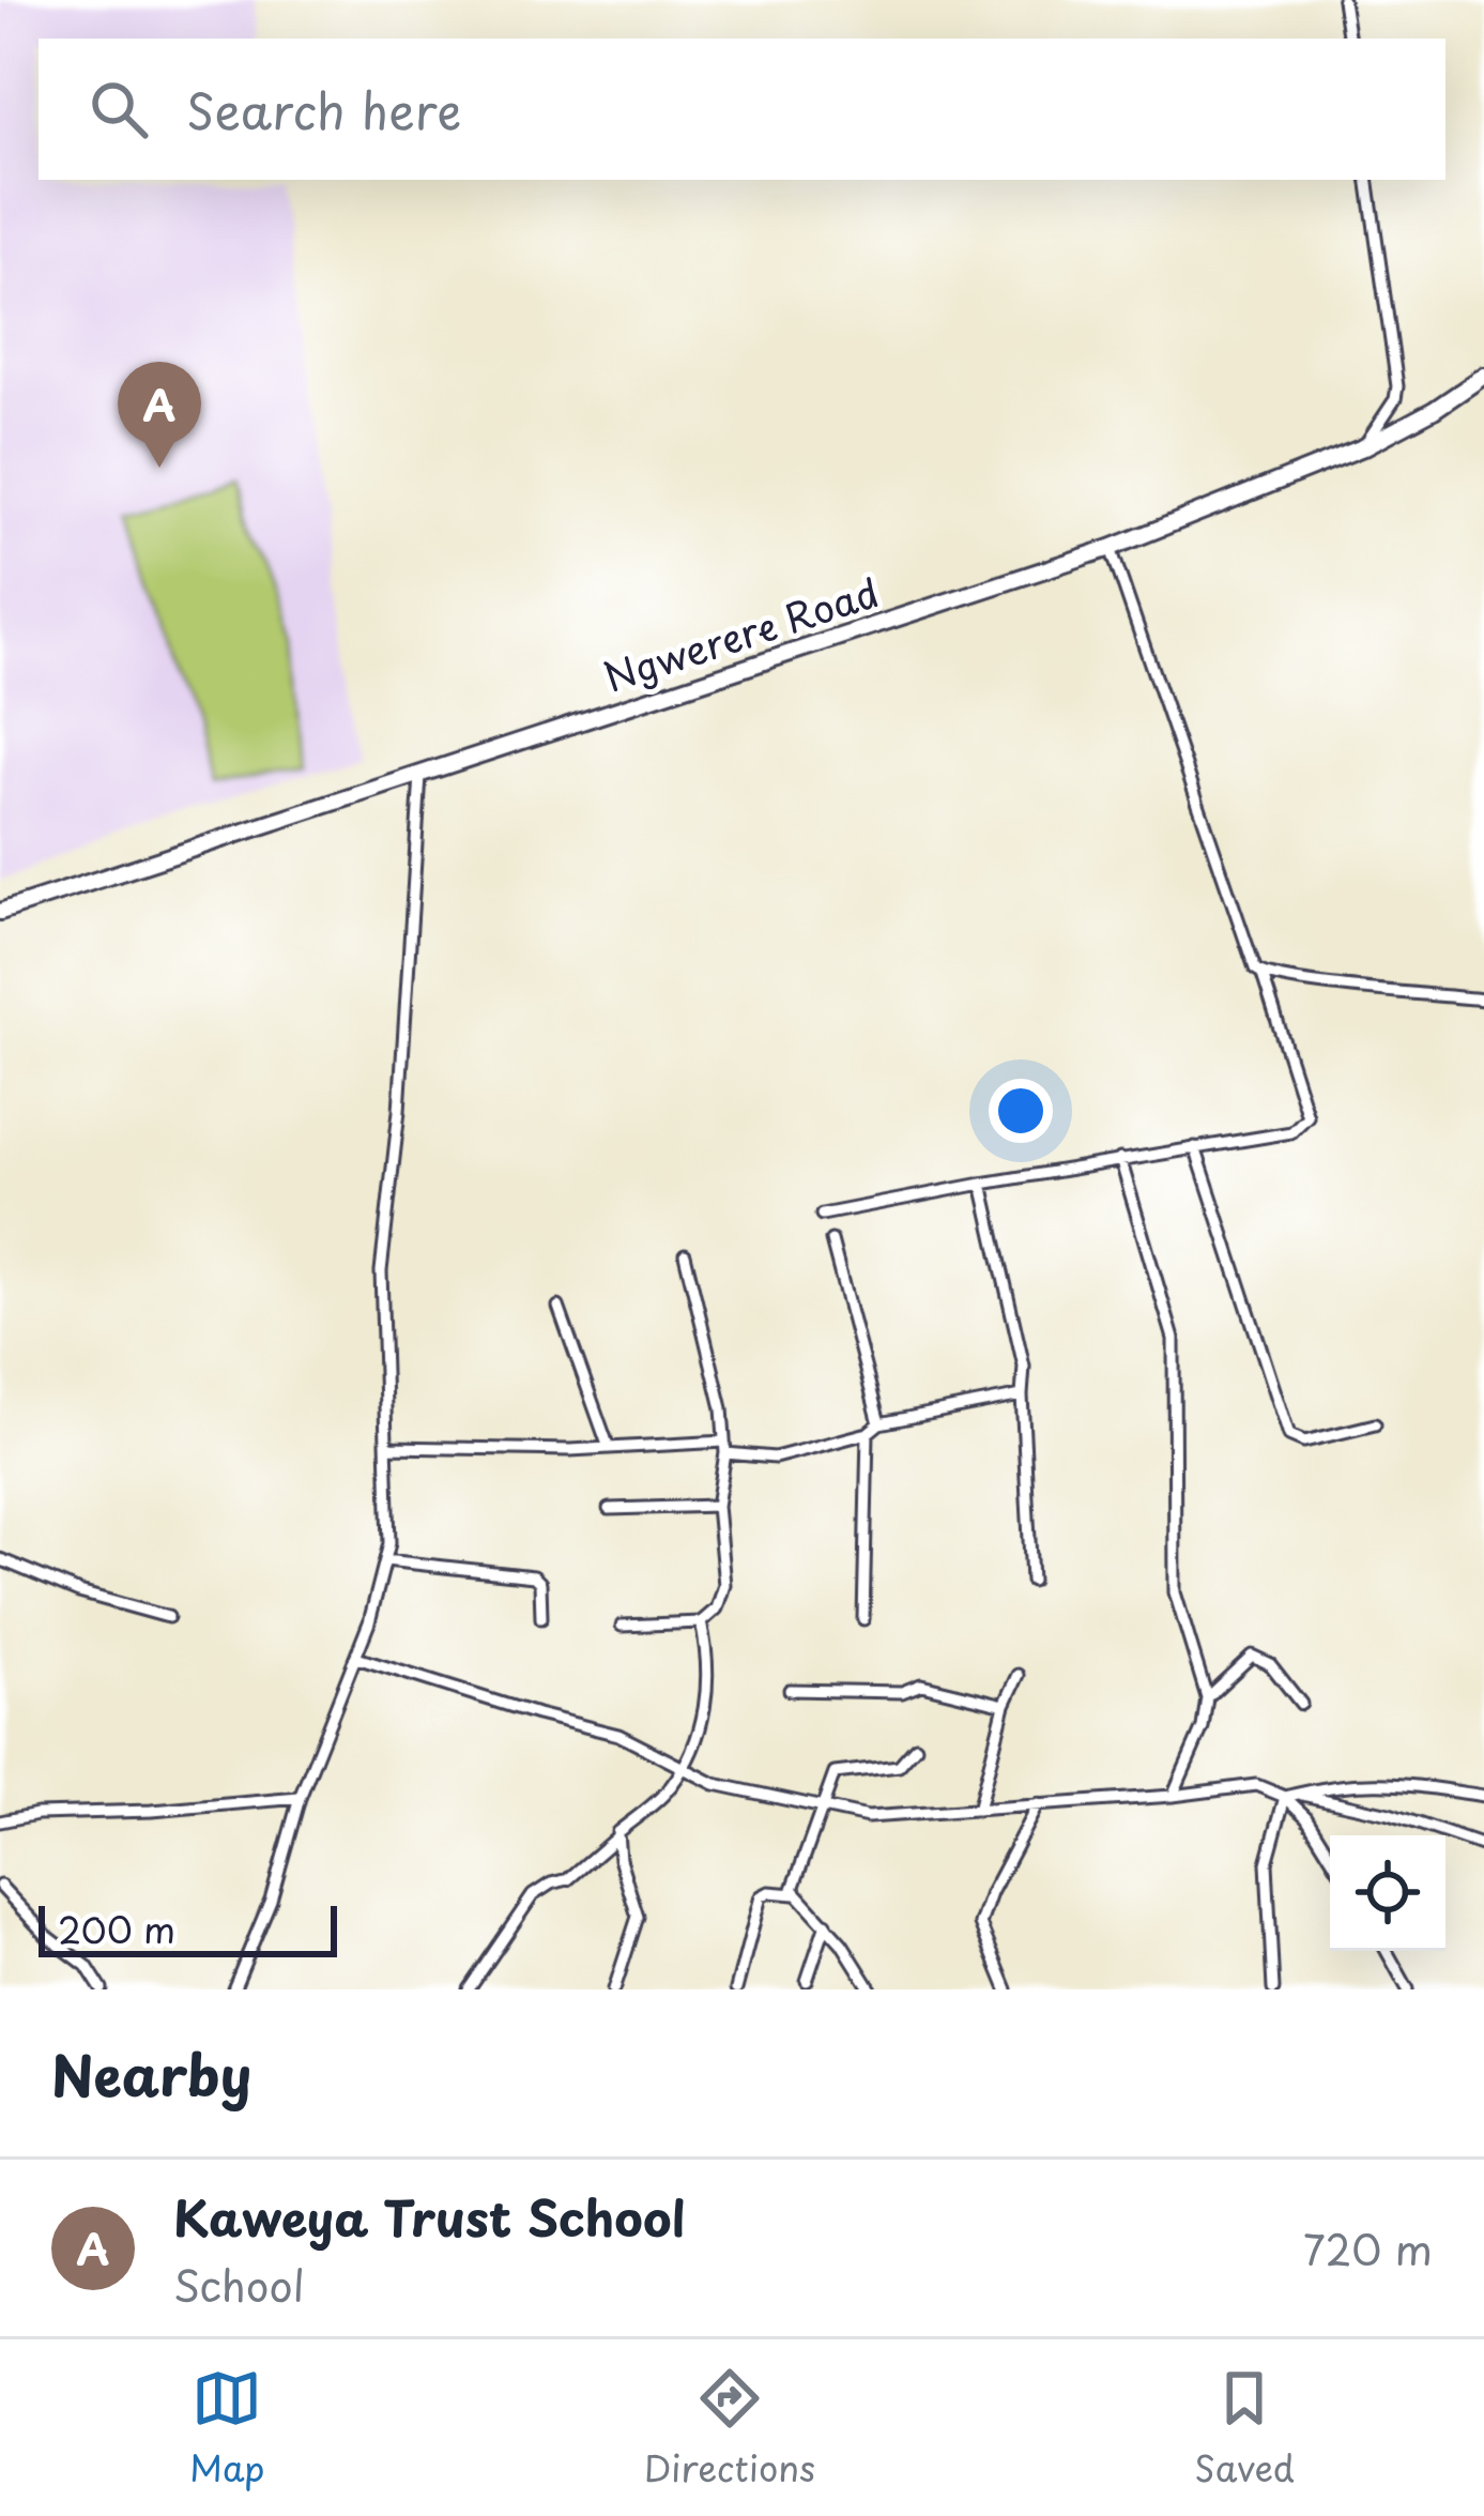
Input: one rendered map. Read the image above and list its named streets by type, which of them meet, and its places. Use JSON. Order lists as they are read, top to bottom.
{
  "streets": {
    "main road": ["Ngwerere Road"]
  },
  "scale_bar": "200 m",
  "page": {
    "search": "Search here",
    "pins": "A",
    "scale": "200 m",
    "heading": "Nearby",
    "list": [
      {
        "mark": "A",
        "name": "Kaweya Trust School",
        "note": "School",
        "value": "720 m"
      }
    ],
    "nav": ["Map", "Directions", "Saved"]
  }
}
